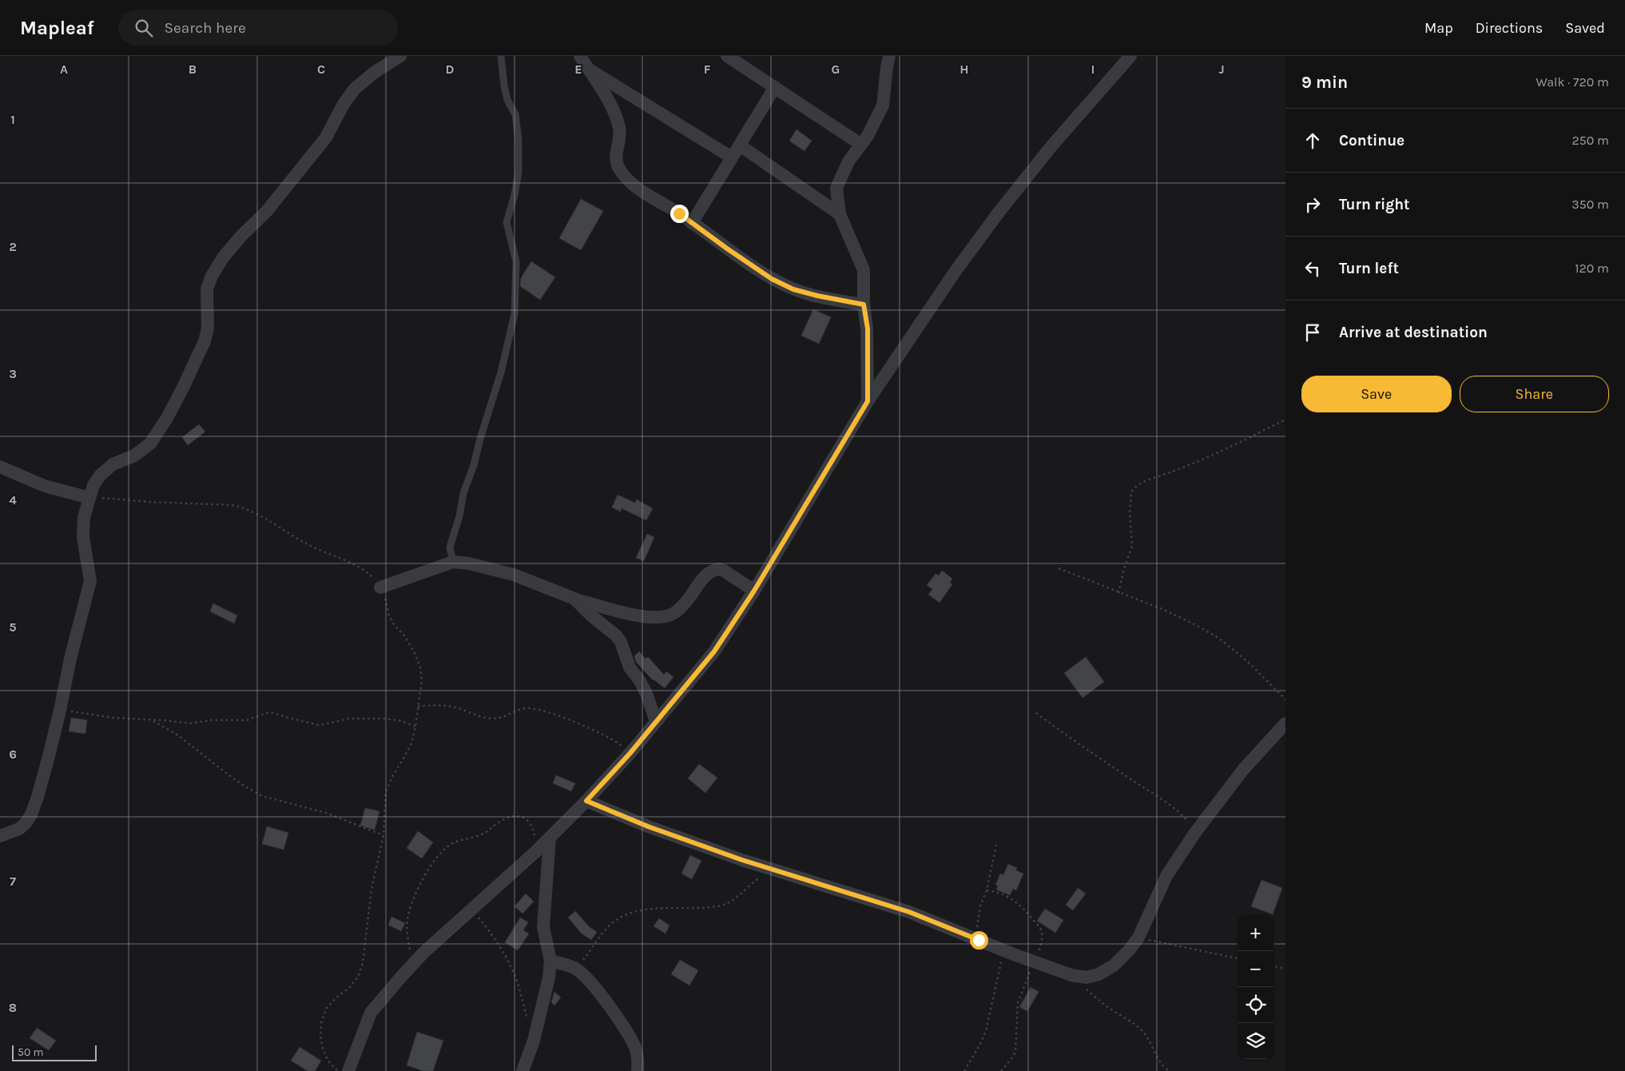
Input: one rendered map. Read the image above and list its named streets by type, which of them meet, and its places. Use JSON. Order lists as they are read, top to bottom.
{
  "scale_bar": "50 m",
  "page": {
    "header": "Mapleaf",
    "search": "Search here",
    "nav": ["Map", "Directions", "Saved"],
    "heading": ["9 min", "Walk · 720 m"],
    "list": [
      ["Continue", "250 m"],
      ["Turn right", "350 m"],
      ["Turn left", "120 m"],
      "Arrive at destination"
    ],
    "buttons": ["Save", "Share"],
    "map_buttons": ["+", "−"],
    "scale": "50 m"
  },
  "grid": {
    "columns": [
      "A",
      "B",
      "C",
      "D",
      "E",
      "F",
      "G",
      "H",
      "I",
      "J"
    ],
    "rows": [
      "1",
      "2",
      "3",
      "4",
      "5",
      "6",
      "7",
      "8"
    ]
  }
}
